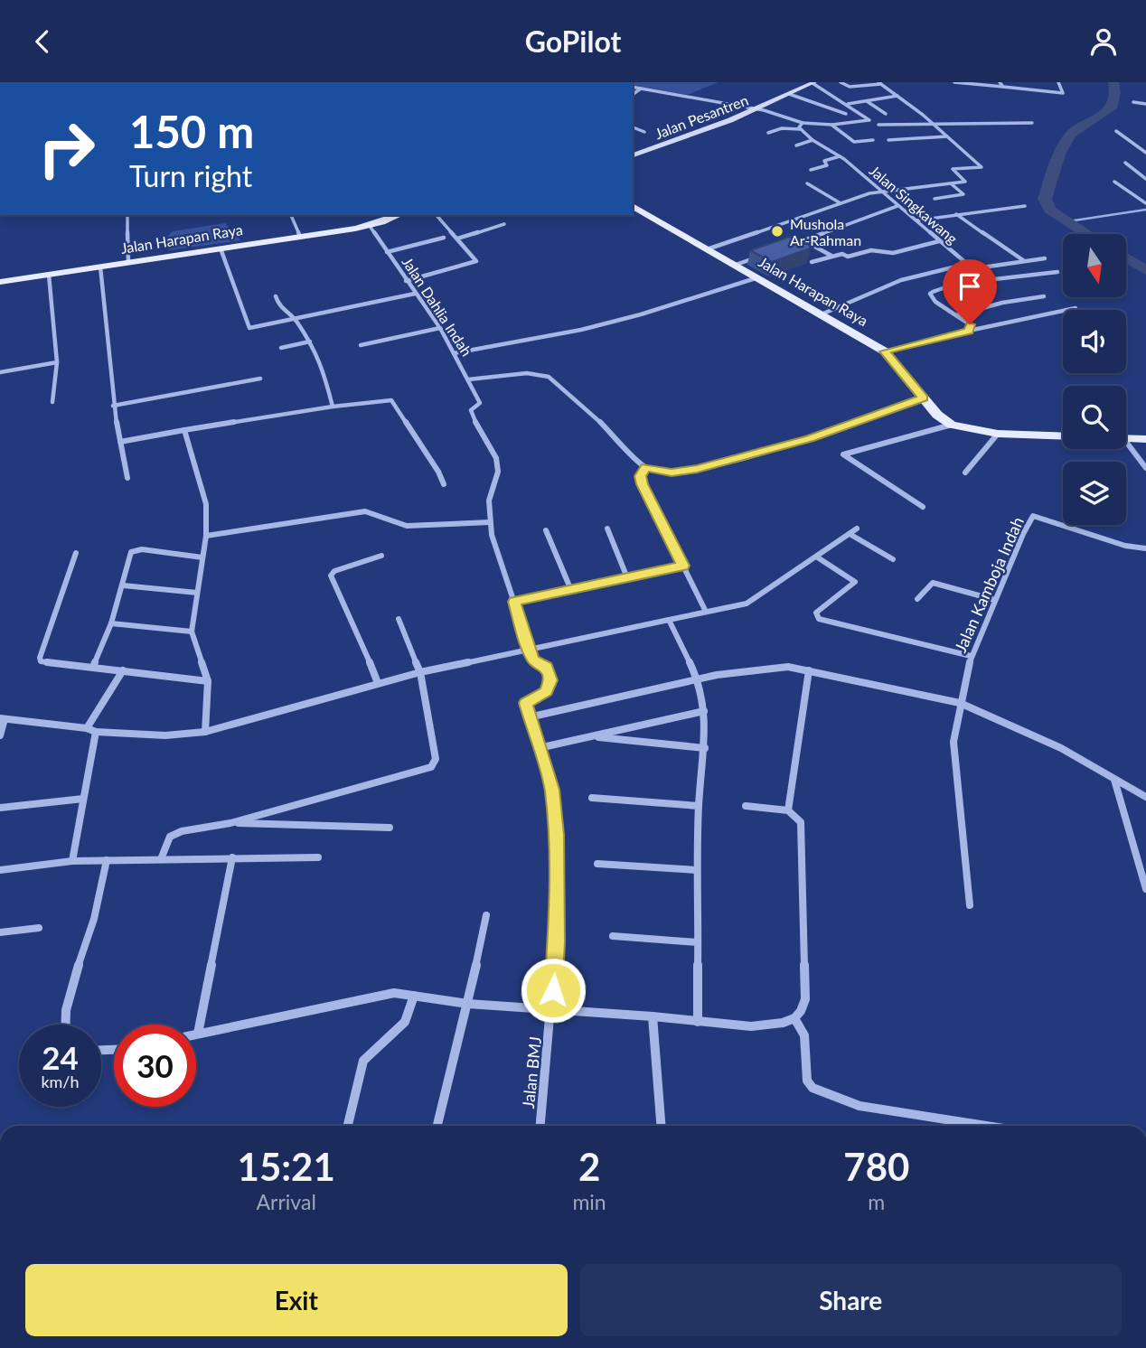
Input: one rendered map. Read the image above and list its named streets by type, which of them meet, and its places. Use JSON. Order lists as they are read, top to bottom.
{
  "streets": {
    "main road": ["Jalan Harapan Raya"],
    "street": [
      "Jalan Pesantren",
      "Jalan Singkawang",
      "Jalan Dahlia Indah",
      "Jalan Kamboja Indah",
      "Jalan BMJ"
    ]
  },
  "crossings": [
    ["Jalan Singkawang", "Jalan Harapan Raya"],
    ["Jalan Harapan Raya", "Jalan Dahlia Indah"]
  ],
  "places": ["Mushola Ar-Rahman"],
  "north": "bottom",
  "page": {
    "header": "GoPilot",
    "turn": ["150 m", "Turn right"],
    "speed": "24 km/h",
    "limit": "30",
    "eta": [
      "15:21",
      "Arrival",
      "2",
      "min",
      "780",
      "m"
    ],
    "buttons": ["Exit", "Share"]
  }
}
